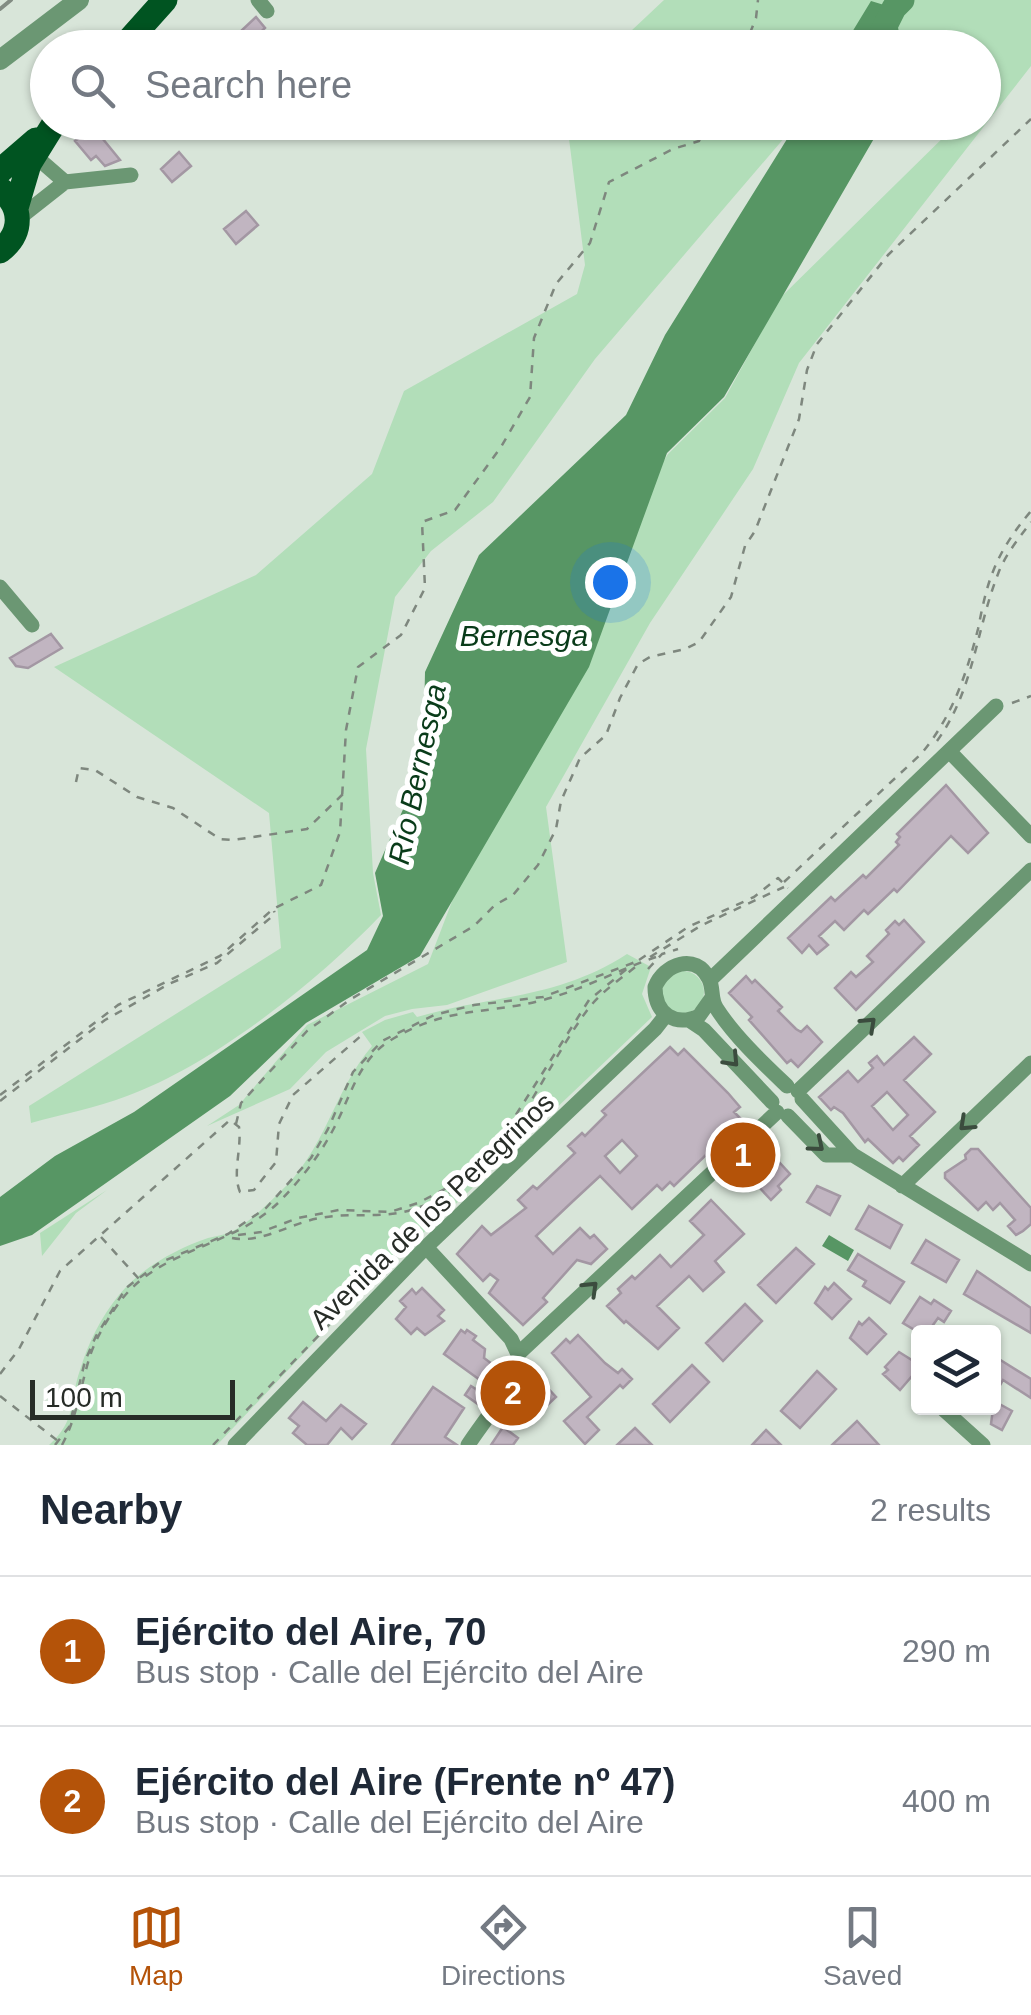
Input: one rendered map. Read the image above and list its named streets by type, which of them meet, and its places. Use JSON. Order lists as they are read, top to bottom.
{
  "streets": {
    "street": ["Avenida de los Peregrinos"]
  },
  "water": ["Bernesga", "Río Bernesga"],
  "scale_bar": "100 m",
  "page": {
    "search": "Search here",
    "pins": ["1", "2"],
    "scale": "100 m",
    "heading": ["Nearby", "2 results"],
    "list": [
      {
        "mark": "1",
        "name": "Ejército del Aire, 70",
        "note": "Bus stop · Calle del Ejército del Aire",
        "value": "290 m"
      },
      {
        "mark": "2",
        "name": "Ejército del Aire (Frente nº 47)",
        "note": "Bus stop · Calle del Ejército del Aire",
        "value": "400 m"
      }
    ],
    "nav": ["Map", "Directions", "Saved"]
  }
}
